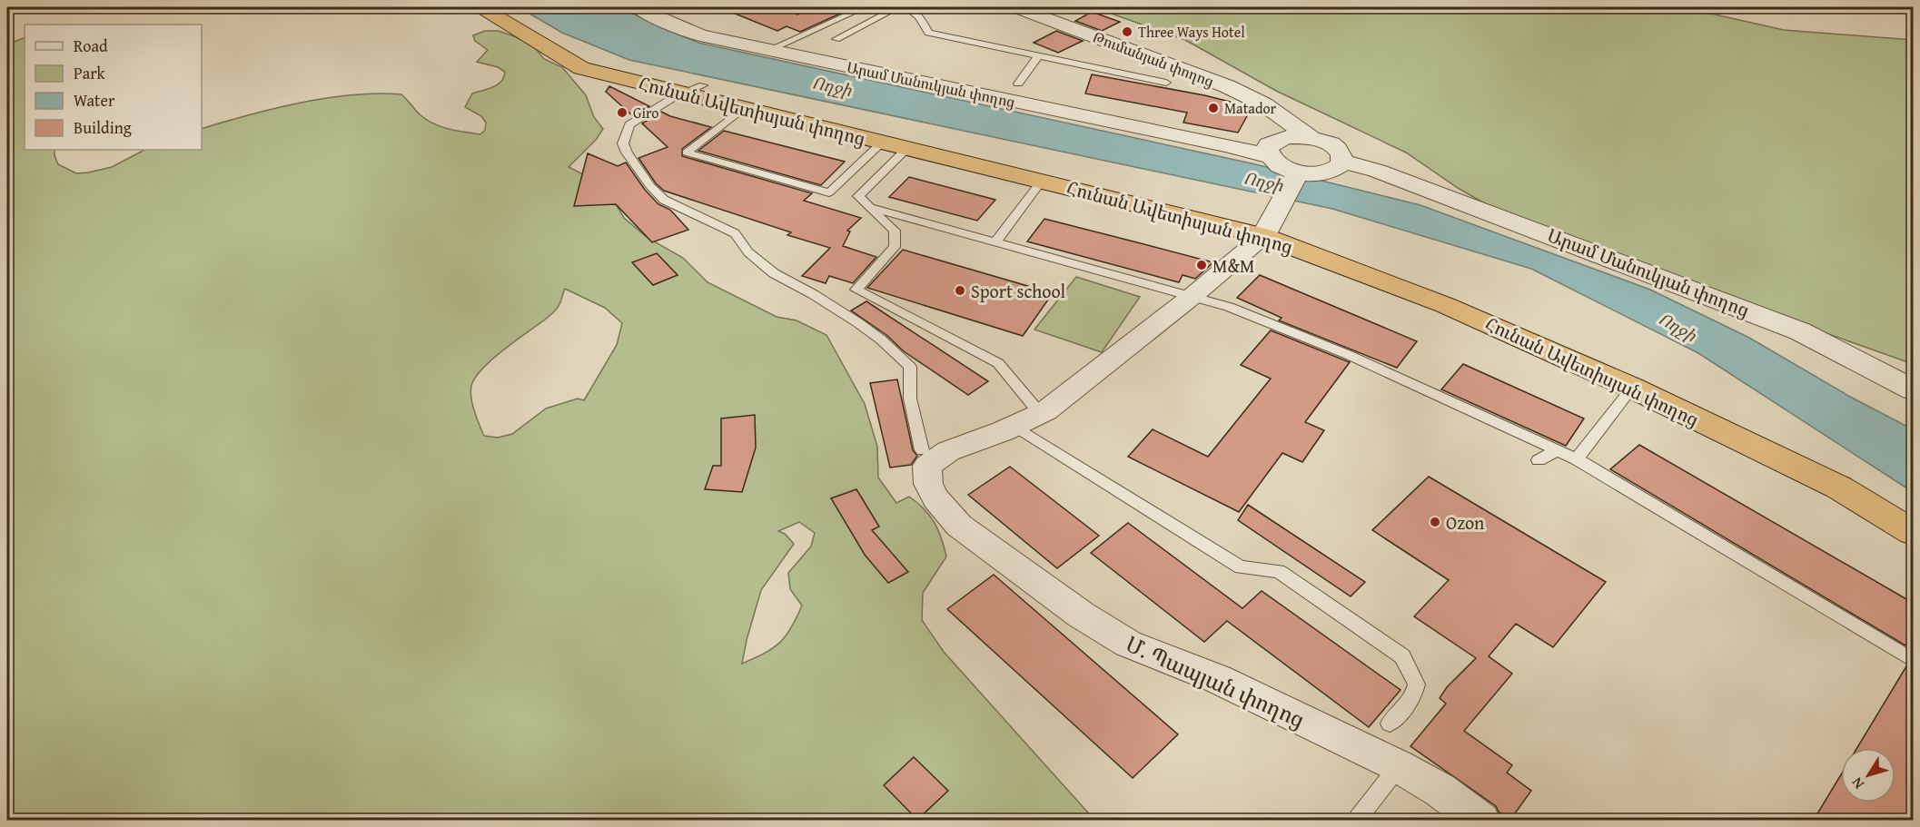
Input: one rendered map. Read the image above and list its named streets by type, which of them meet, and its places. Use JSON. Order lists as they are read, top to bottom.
{
  "streets": {
    "highway": ["Հունան Ավետիսյան փողոց"],
    "street": ["Թումանյան փողոց", "Արամ Մանուկյան փողոց", "Մ․ Պապյան փողոց"]
  },
  "crossings": [
    ["Թումանյան փողոց", "Արամ Մանուկյան փողոց"]
  ],
  "water": ["Ողջի"],
  "places": [
    "Three Ways Hotel",
    "Matador",
    "Giro",
    "M&M",
    "Sport school",
    "Ozon"
  ],
  "legend": [
    "Road",
    "Park",
    "Water",
    "Building"
  ],
  "north": "bottom left"
}
